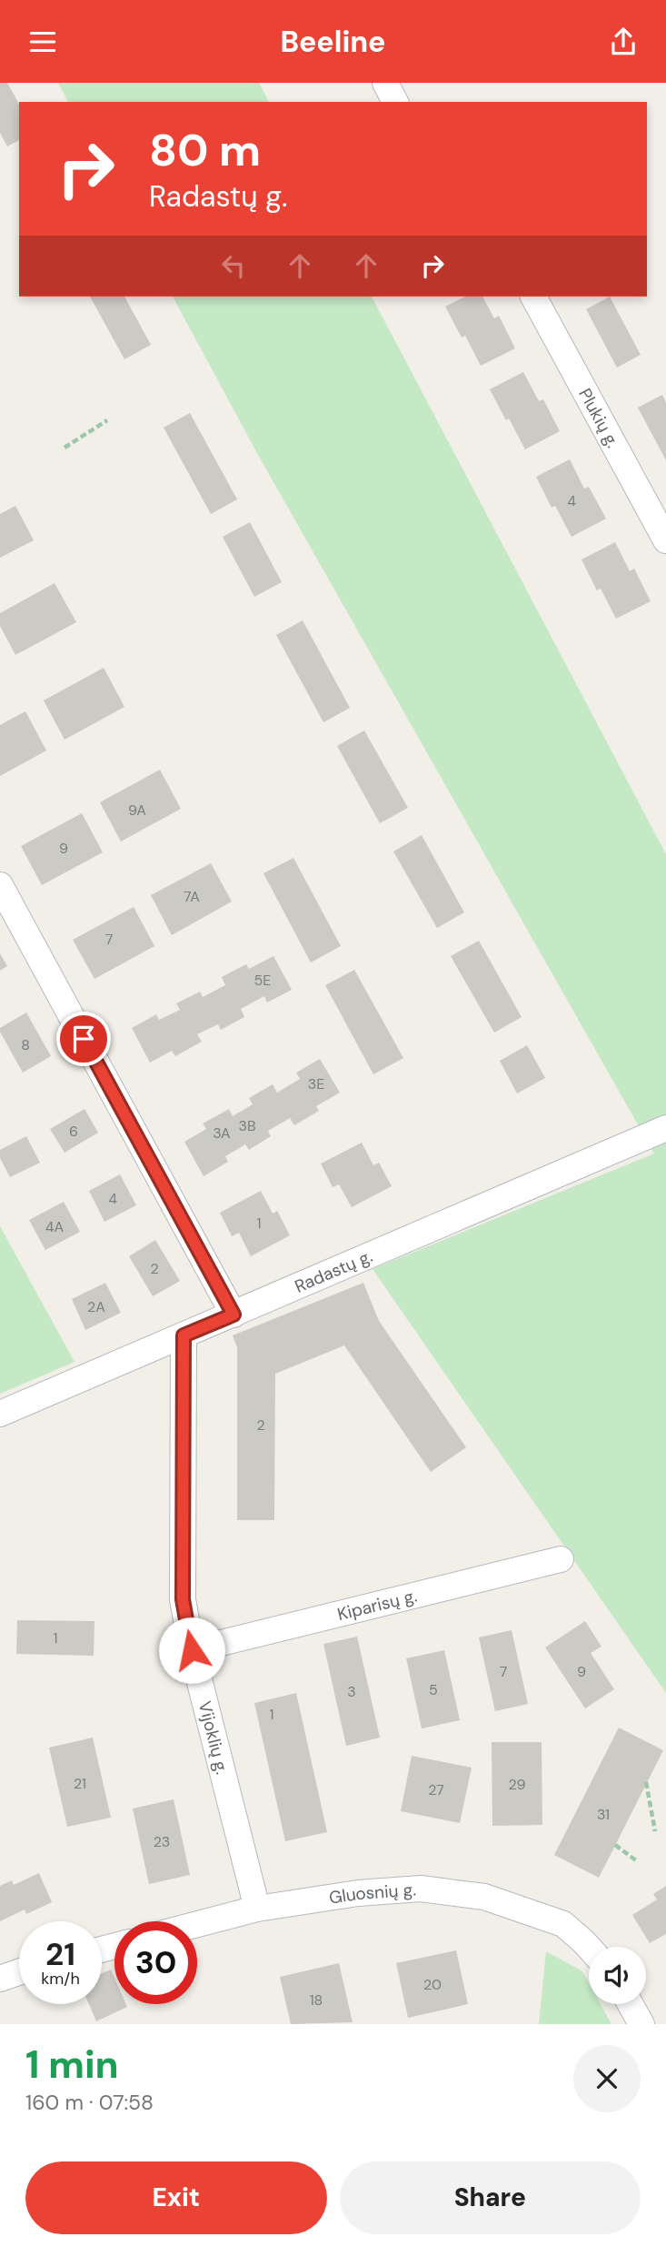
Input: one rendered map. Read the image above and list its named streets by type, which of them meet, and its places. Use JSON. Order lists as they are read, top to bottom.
{
  "streets": {
    "street": [
      "Plukių g.",
      "Radastų g.",
      "Kiparisų g.",
      "Vijoklių g.",
      "Gluosnių g."
    ]
  },
  "crossings": [
    ["Radastų g.", "Vijoklių g."],
    ["Kiparisų g.", "Vijoklių g."],
    ["Vijoklių g.", "Gluosnių g."]
  ],
  "house_numbers": [
    "4",
    "9A",
    "9",
    "7A",
    "7",
    "5E",
    "8",
    "3E",
    "3B",
    "6",
    "3A",
    "4",
    "1",
    "4A",
    "2",
    "2A",
    "2",
    "1",
    "7",
    "9",
    "5",
    "3",
    "1",
    "21",
    "29",
    "27",
    "31",
    "23",
    "20",
    "18"
  ],
  "page": {
    "header": "Beeline",
    "turn": ["80 m", "Radastų g."],
    "speed": "21 km/h",
    "limit": "30",
    "heading": ["1 min", "160 m · 07:58"],
    "buttons": ["Exit", "Share"]
  }
}
